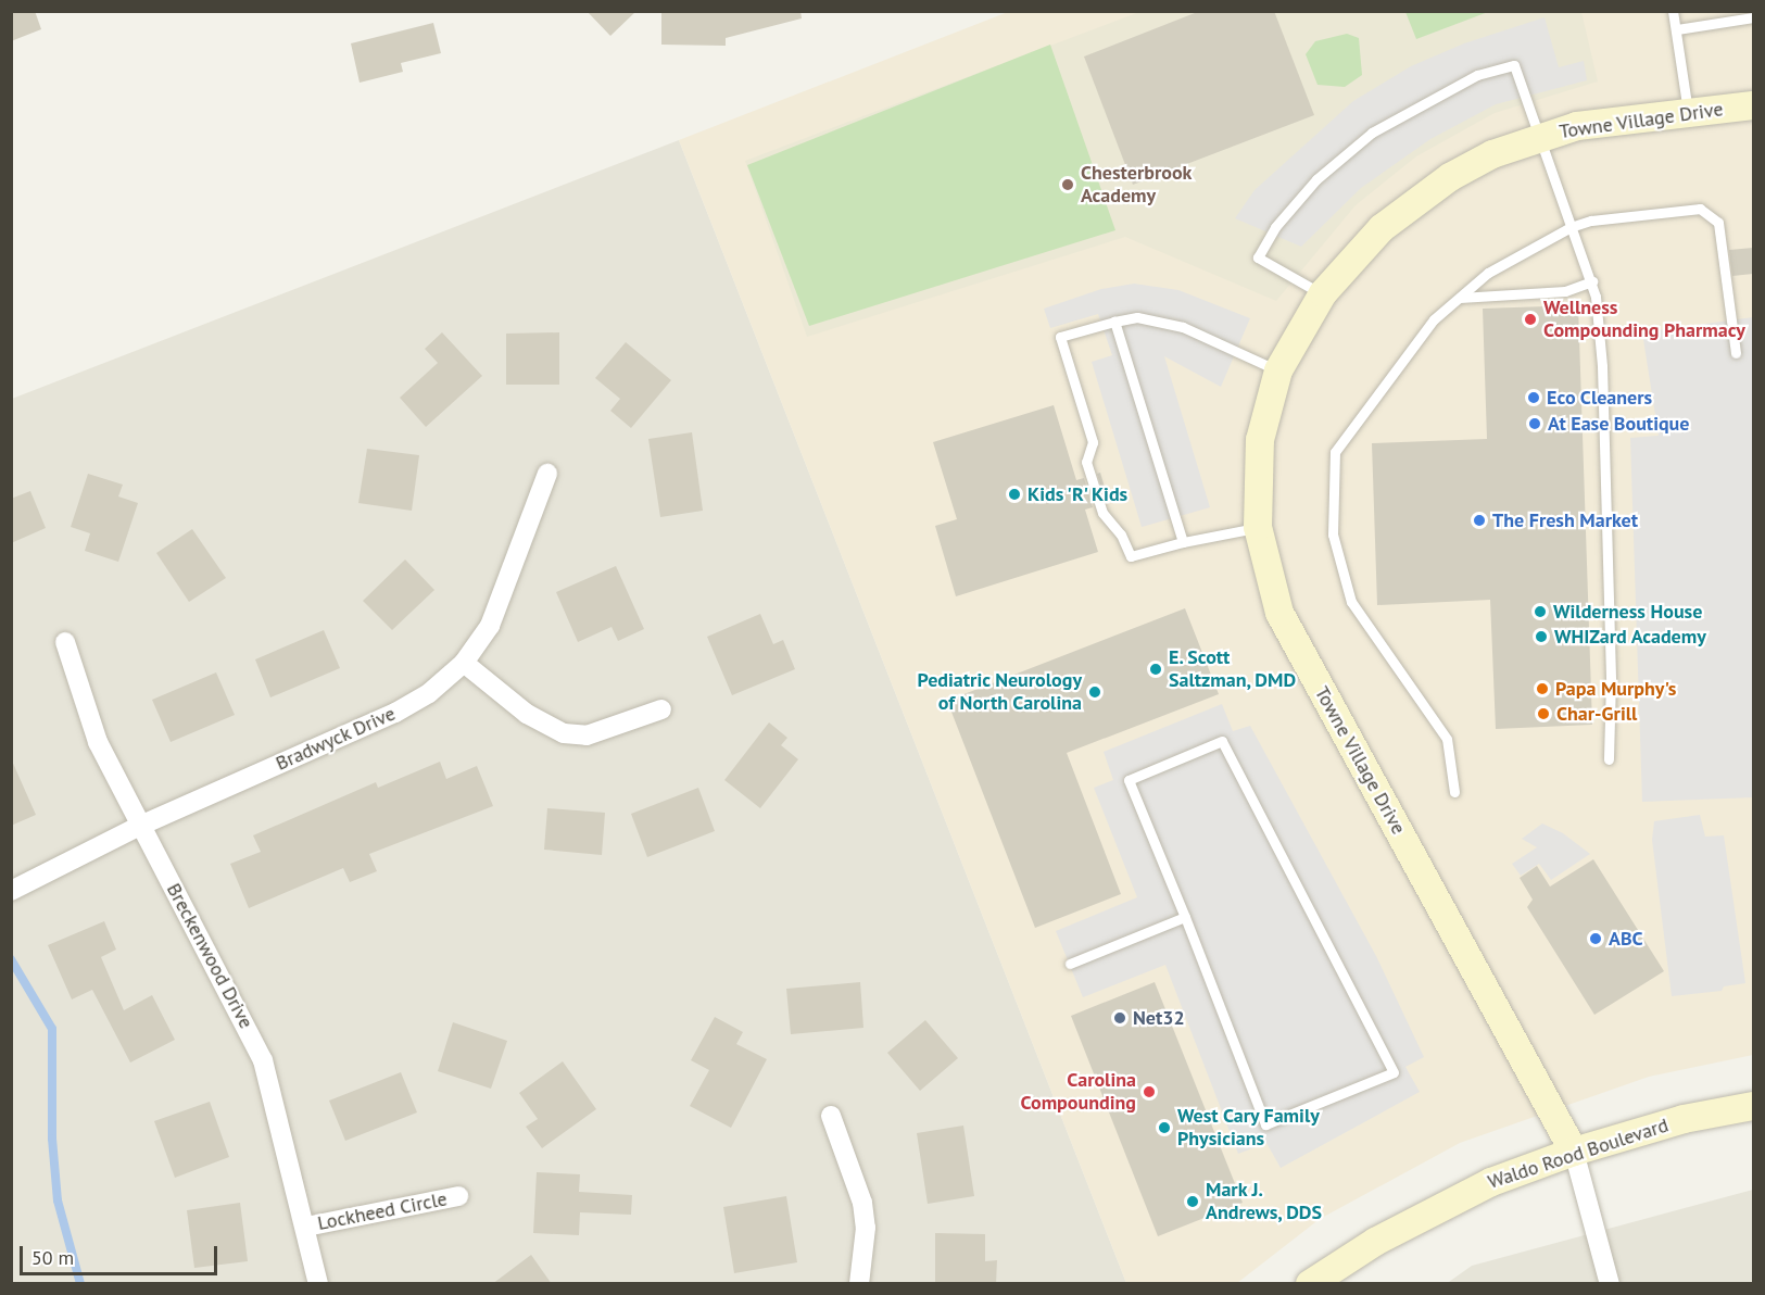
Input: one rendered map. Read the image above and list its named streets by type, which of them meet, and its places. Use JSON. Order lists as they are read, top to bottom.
{
  "streets": {
    "street": [
      "Towne Village Drive",
      "Bradwyck Drive",
      "Breckenwood Drive",
      "Waldo Rood Boulevard",
      "Lockheed Circle"
    ]
  },
  "crossings": [
    ["Towne Village Drive", "Waldo Rood Boulevard"],
    ["Bradwyck Drive", "Breckenwood Drive"],
    ["Breckenwood Drive", "Lockheed Circle"]
  ],
  "places": [
    "Chesterbrook Academy",
    "Wellness Compounding Pharmacy",
    "Eco Cleaners",
    "At Ease Boutique",
    "Kids 'R' Kids",
    "The Fresh Market",
    "Wilderness House",
    "WHIZard Academy",
    "E. Scott Saltzman, DMD",
    "Papa Murphy's",
    "Pediatric Neurology of North Carolina",
    "Char-Grill",
    "ABC",
    "Net32",
    "Carolina Compounding",
    "West Cary Family Physicians",
    "Mark J. Andrews, DDS"
  ],
  "scale_bar": "50 m"
}
